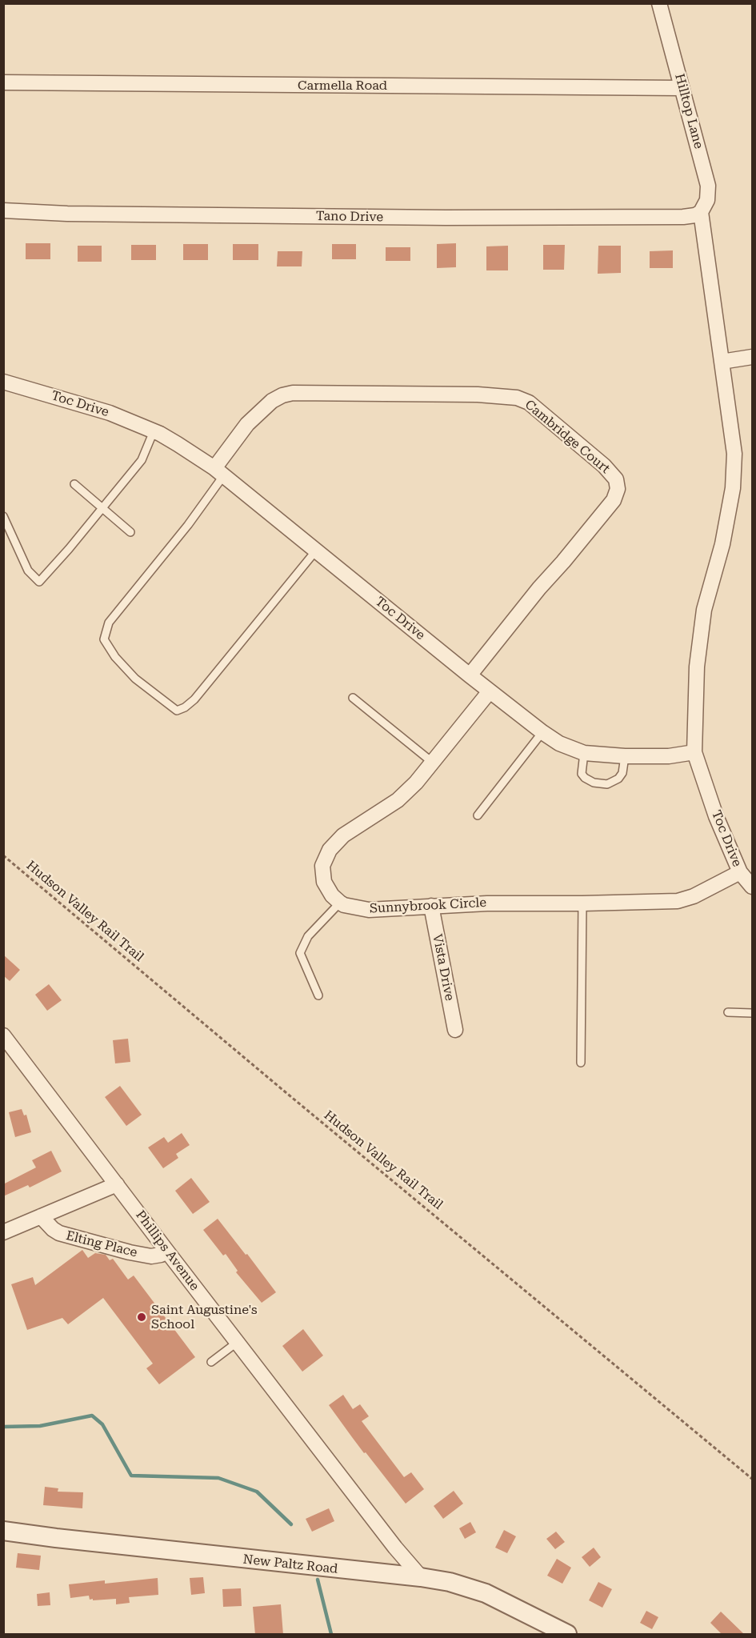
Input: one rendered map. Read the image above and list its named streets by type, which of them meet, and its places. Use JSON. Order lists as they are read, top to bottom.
{
  "streets": {
    "street": [
      "Carmella Road",
      "Hilltop Lane",
      "Tano Drive",
      "Toc Drive",
      "Cambridge Court",
      "Sunnybrook Circle",
      "Vista Drive",
      "Elting Place",
      "Phillips Avenue",
      "New Paltz Road"
    ],
    "path": ["Hudson Valley Rail Trail"]
  },
  "crossings": [
    ["Carmella Road", "Hilltop Lane"],
    ["Hilltop Lane", "Tano Drive"],
    ["Toc Drive", "Cambridge Court"],
    ["Toc Drive", "Sunnybrook Circle"],
    ["Sunnybrook Circle", "Vista Drive"],
    ["Elting Place", "Phillips Avenue"],
    ["Phillips Avenue", "New Paltz Road"]
  ],
  "places": ["Saint Augustine's School"]
}
